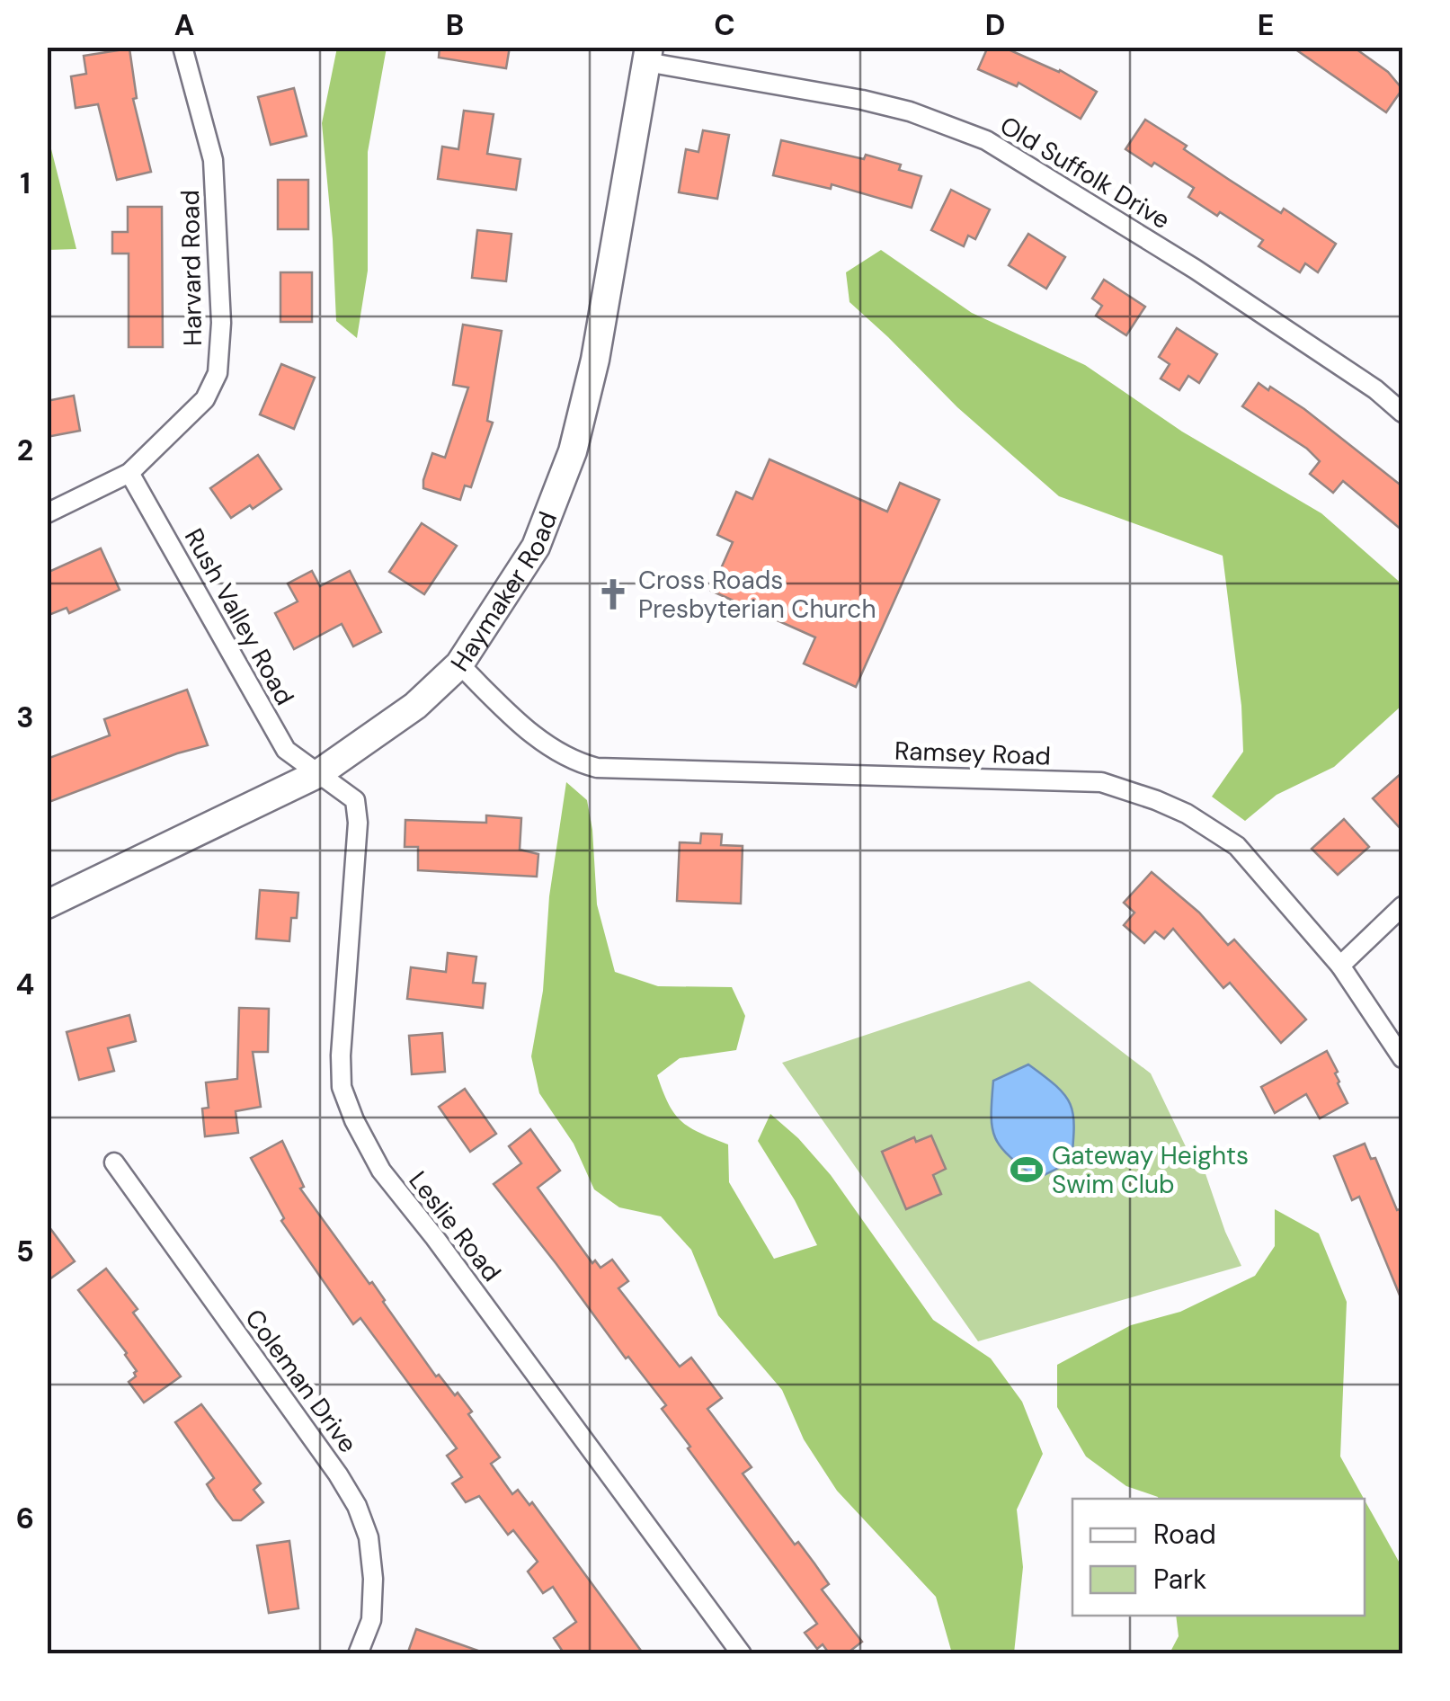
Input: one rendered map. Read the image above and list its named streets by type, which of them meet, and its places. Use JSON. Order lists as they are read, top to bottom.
{
  "streets": {
    "main road": ["Haymaker Road"],
    "street": [
      "Old Suffolk Drive",
      "Harvard Road",
      "Rush Valley Road",
      "Ramsey Road",
      "Leslie Road",
      "Coleman Drive"
    ]
  },
  "crossings": [
    ["Old Suffolk Drive", "Haymaker Road"],
    ["Harvard Road", "Rush Valley Road"],
    ["Haymaker Road", "Rush Valley Road"],
    ["Haymaker Road", "Ramsey Road"],
    ["Haymaker Road", "Leslie Road"],
    ["Rush Valley Road", "Leslie Road"]
  ],
  "places": {
    "church": ["Cross Roads Presbyterian Church"],
    "sports": ["Gateway Heights Swim Club"]
  },
  "legend": ["Road", "Park"],
  "grid": {
    "columns": [
      "A",
      "B",
      "C",
      "D",
      "E"
    ],
    "rows": [
      "1",
      "2",
      "3",
      "4",
      "5",
      "6"
    ]
  }
}
